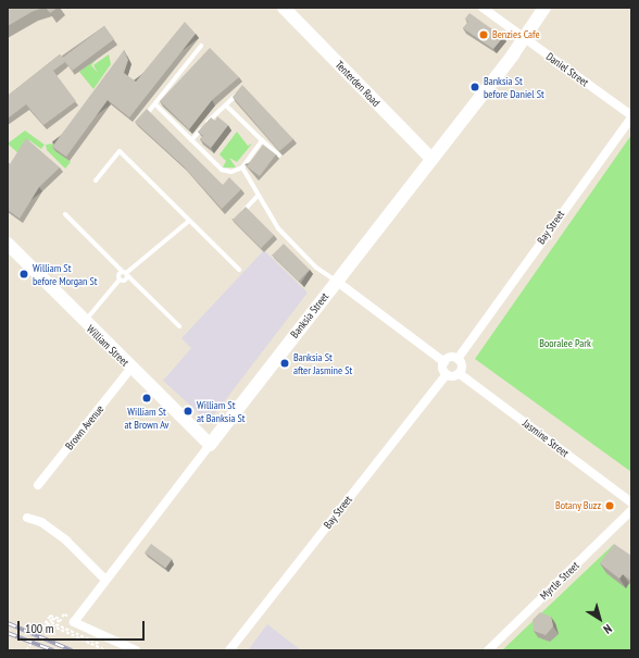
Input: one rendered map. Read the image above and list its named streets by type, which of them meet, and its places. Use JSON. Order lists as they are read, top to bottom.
{
  "streets": {
    "street": [
      "Daniel Street",
      "Tenterden Road",
      "Bay Street",
      "Banksia Street",
      "William Street",
      "Brown Avenue",
      "Jasmine Street",
      "Myrtle Street"
    ]
  },
  "crossings": [
    ["Daniel Street", "Bay Street"],
    ["Daniel Street", "Banksia Street"],
    ["Tenterden Road", "Banksia Street"],
    ["Banksia Street", "William Street"],
    ["William Street", "Brown Avenue"]
  ],
  "parks": ["Booralee Park"],
  "places": [
    "Benzies Cafe",
    "Banksia St before Daniel St",
    "William St before Morgan St",
    "Banksia St after Jasmine St",
    "William St at Brown Av",
    "William St at Banksia St",
    "Botany Buzz"
  ],
  "scale_bar": "100 m",
  "north": "bottom right"
}
